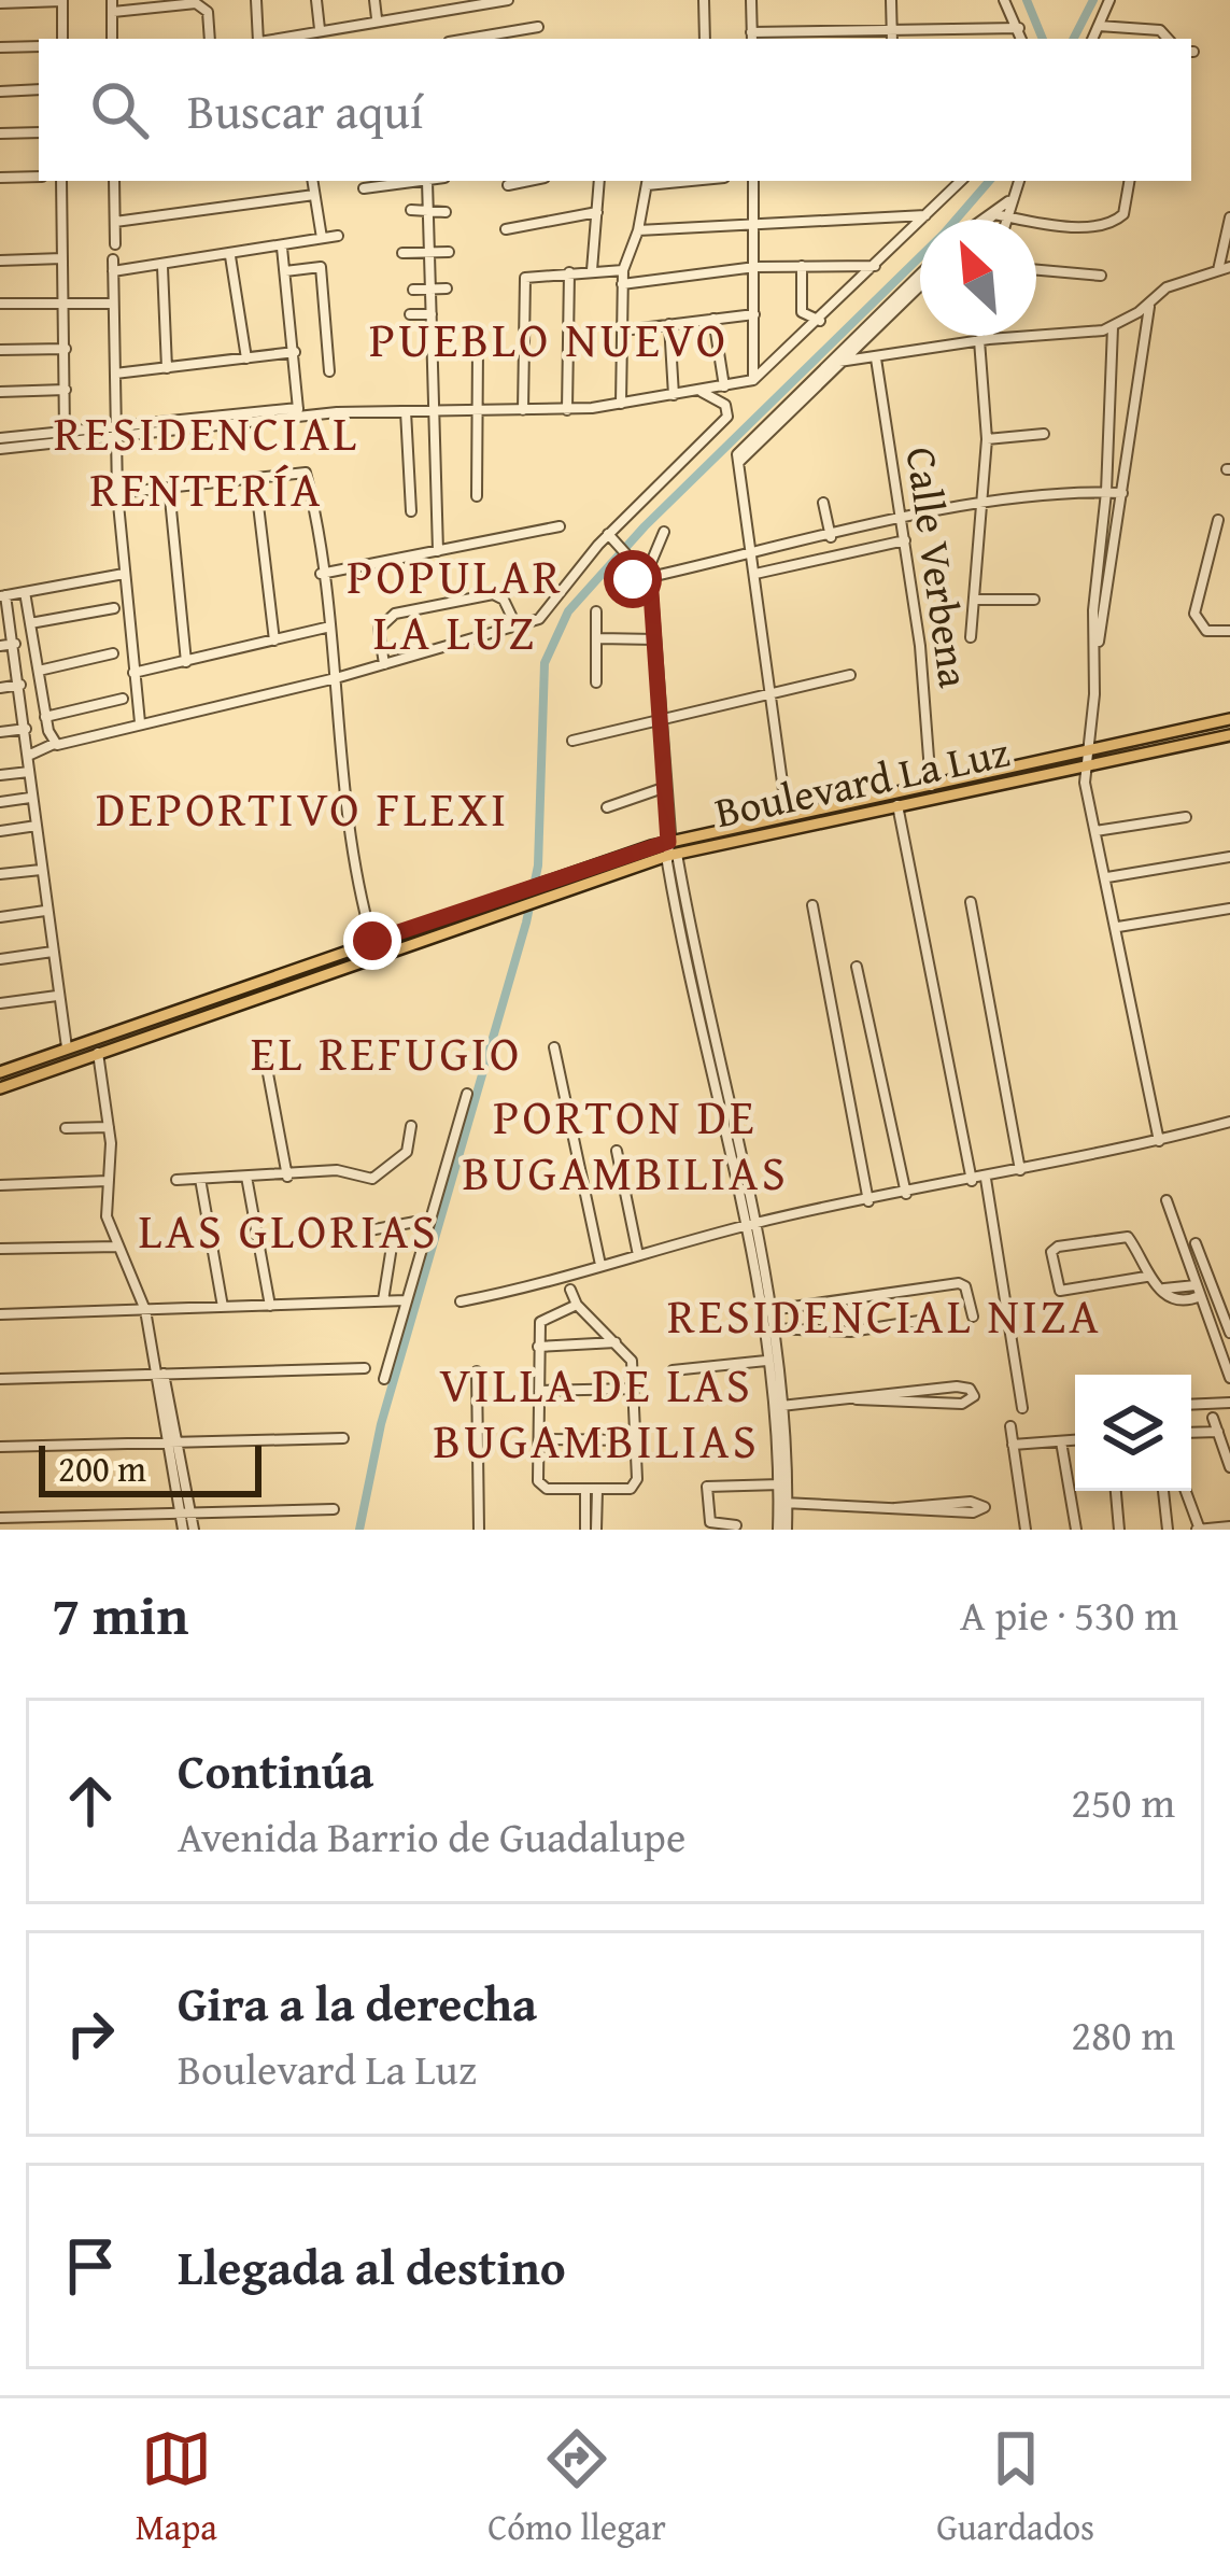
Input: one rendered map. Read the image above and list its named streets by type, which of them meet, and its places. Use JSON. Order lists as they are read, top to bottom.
{
  "streets": {
    "main road": ["Boulevard La Luz"],
    "street": ["Calle Verbena"]
  },
  "crossings": [
    ["Calle Verbena", "Boulevard La Luz"]
  ],
  "districts": [
    "PUEBLO NUEVO",
    "RESIDENCIAL RENTERÍA",
    "POPULAR LA LUZ",
    "DEPORTIVO FLEXI",
    "EL REFUGIO",
    "PORTON DE BUGAMBILIAS",
    "LAS GLORIAS",
    "RESIDENCIAL NIZA",
    "VILLA DE LAS BUGAMBILIAS"
  ],
  "scale_bar": "200 m",
  "north": "top left",
  "page": {
    "search": "Buscar aquí",
    "scale": "200 m",
    "heading": ["7 min", "A pie · 530 m"],
    "list": [
      ["Continúa", "Avenida Barrio de Guadalupe", "250 m"],
      ["Gira a la derecha", "Boulevard La Luz", "280 m"],
      "Llegada al destino"
    ],
    "nav": ["Mapa", "Cómo llegar", "Guardados"]
  }
}
